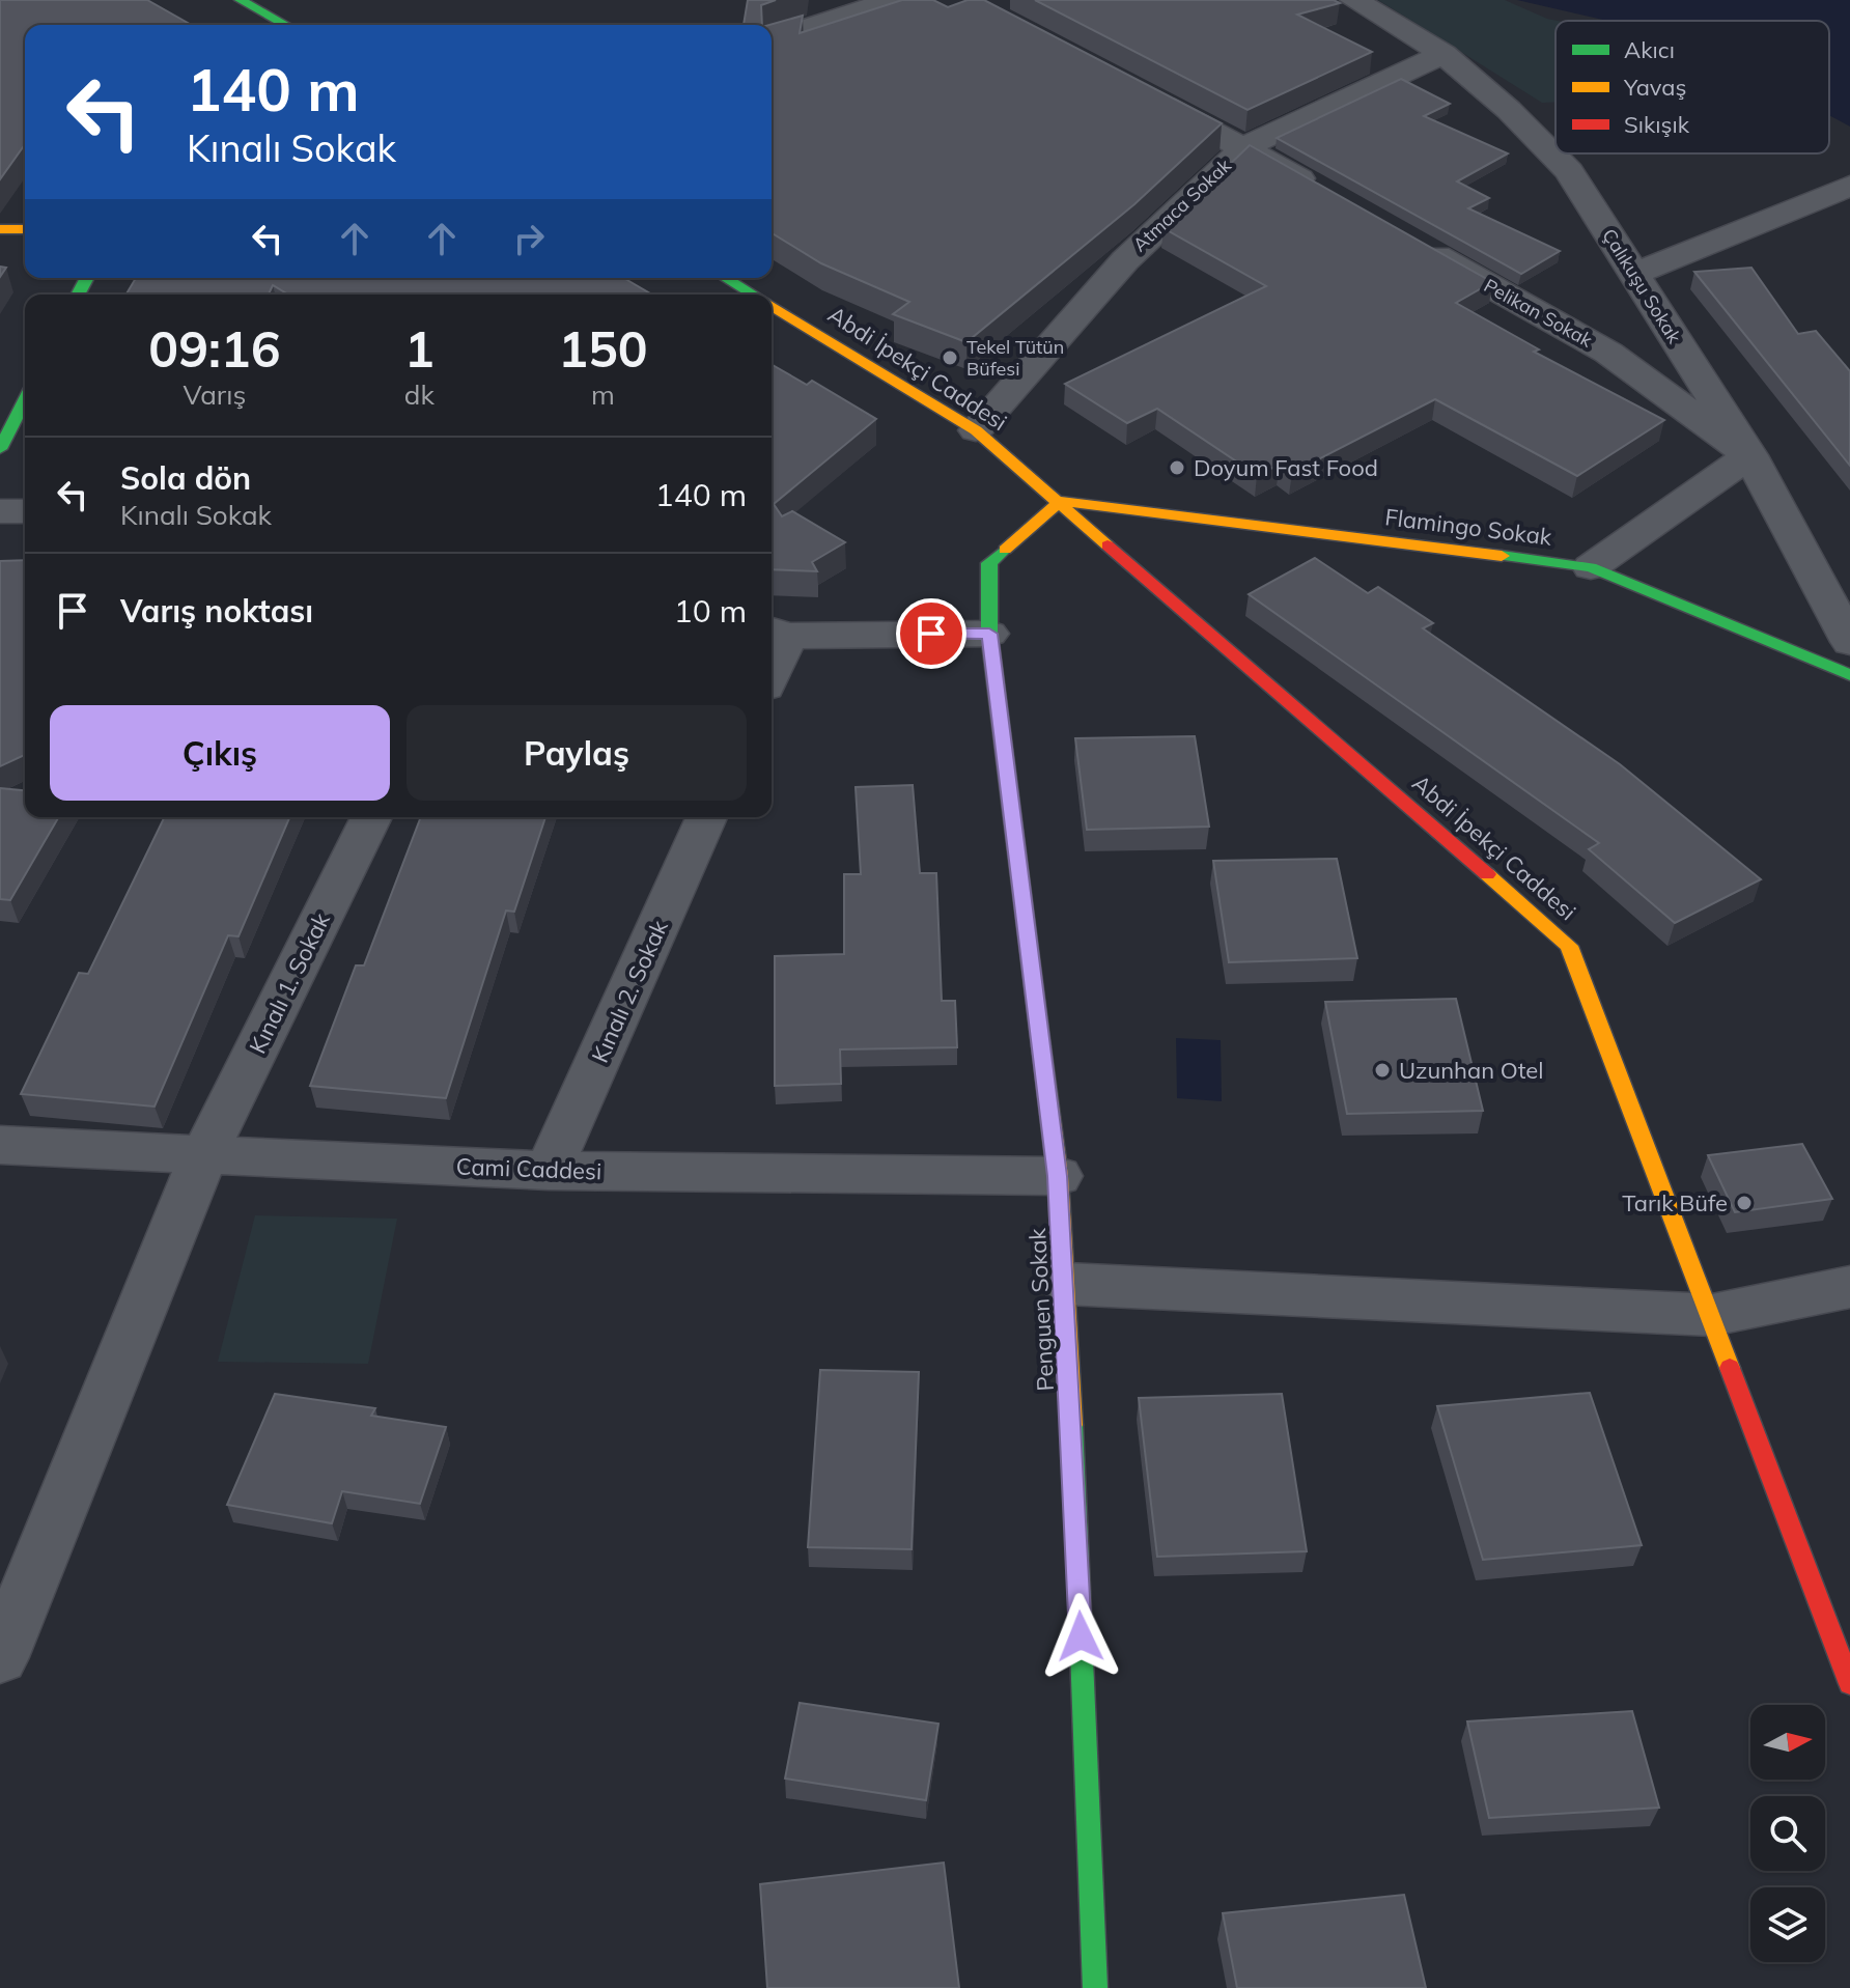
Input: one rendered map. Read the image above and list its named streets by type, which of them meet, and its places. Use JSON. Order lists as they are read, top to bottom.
{
  "streets": {
    "street": [
      "Atmaca Sokak",
      "Çalıkuşu Sokak",
      "Pelikan Sokak",
      "Abdi İpekçi Caddesi",
      "Flamingo Sokak",
      "Kınalı 1. Sokak",
      "Kınalı 2. Sokak",
      "Cami Caddesi",
      "Penguen Sokak"
    ]
  },
  "crossings": [
    ["Atmaca Sokak", "Çalıkuşu Sokak"],
    ["Atmaca Sokak", "Abdi İpekçi Caddesi"],
    ["Çalıkuşu Sokak", "Pelikan Sokak"],
    ["Abdi İpekçi Caddesi", "Flamingo Sokak"],
    ["Abdi İpekçi Caddesi", "Penguen Sokak"],
    ["Flamingo Sokak", "Penguen Sokak"],
    ["Kınalı 1. Sokak", "Cami Caddesi"],
    ["Kınalı 2. Sokak", "Cami Caddesi"],
    ["Cami Caddesi", "Penguen Sokak"]
  ],
  "places": [
    "Tekel Tütün Büfesi",
    "Doyum Fast Food",
    "Uzunhan Otel",
    "Tarık Büfe"
  ],
  "legend": ["Akıcı", "Yavaş", "Sıkışık"],
  "north": "right",
  "page": {
    "turn": ["140 m", "Kınalı Sokak"],
    "eta": [
      "09:16",
      "Varış",
      "1",
      "dk",
      "150",
      "m"
    ],
    "list": [
      {
        "name": "Sola dön",
        "note": "Kınalı Sokak",
        "value": "140 m"
      },
      {
        "name": "Varış noktası",
        "value": "10 m"
      }
    ],
    "buttons": ["Çıkış", "Paylaş"]
  }
}
